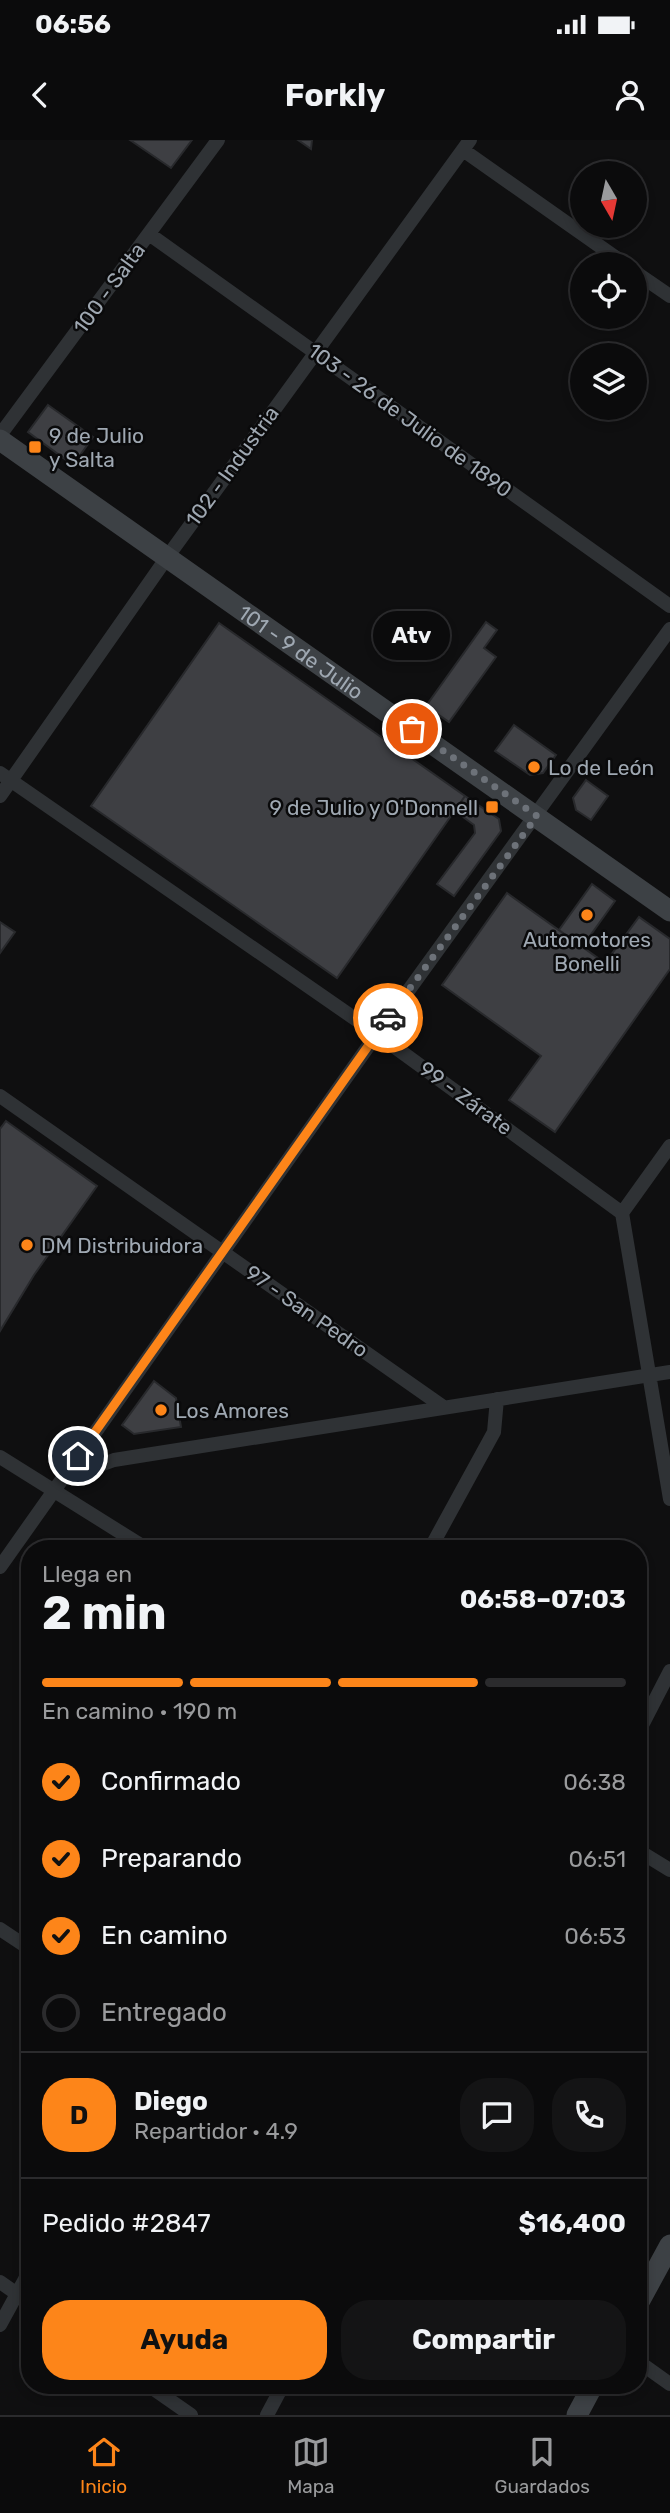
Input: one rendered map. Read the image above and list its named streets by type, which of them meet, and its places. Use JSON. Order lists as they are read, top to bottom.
{
  "streets": {
    "street": [
      "100 - Salta",
      "103 - 26 de Julio de 1890",
      "102 - Industria",
      "101 - 9 de Julio",
      "99 - Zárate",
      "97 - San Pedro"
    ]
  },
  "crossings": [
    ["100 - Salta", "103 - 26 de Julio de 1890"],
    ["100 - Salta", "101 - 9 de Julio"],
    ["103 - 26 de Julio de 1890", "102 - Industria"],
    ["102 - Industria", "101 - 9 de Julio"],
    ["102 - Industria", "99 - Zárate"]
  ],
  "places": {
    "transit": ["9 de Julio y Salta", "9 de Julio y O'Donnell"],
    "other": [
      "Atv",
      "Lo de León",
      "Automotores Bonelli",
      "DM Distribuidora",
      "Los Amores"
    ]
  },
  "north": "bottom",
  "page": {
    "status": "06:56",
    "header": "Forkly",
    "bubble": "Atv",
    "heading": ["2 min", "Llega en", "06:58–07:03"],
    "panel": [
      "Diego",
      "Repartidor · 4.9",
      "Pedido #2847",
      "$16,400"
    ],
    "bar": "En camino · 190 m",
    "list": [
      ["Confirmado", "06:38"],
      ["Preparando", "06:51"],
      ["En camino", "06:53"],
      "Entregado"
    ],
    "round": "D",
    "buttons": ["Ayuda", "Compartir"],
    "tabs": ["Inicio", "Mapa", "Guardados"]
  }
}
